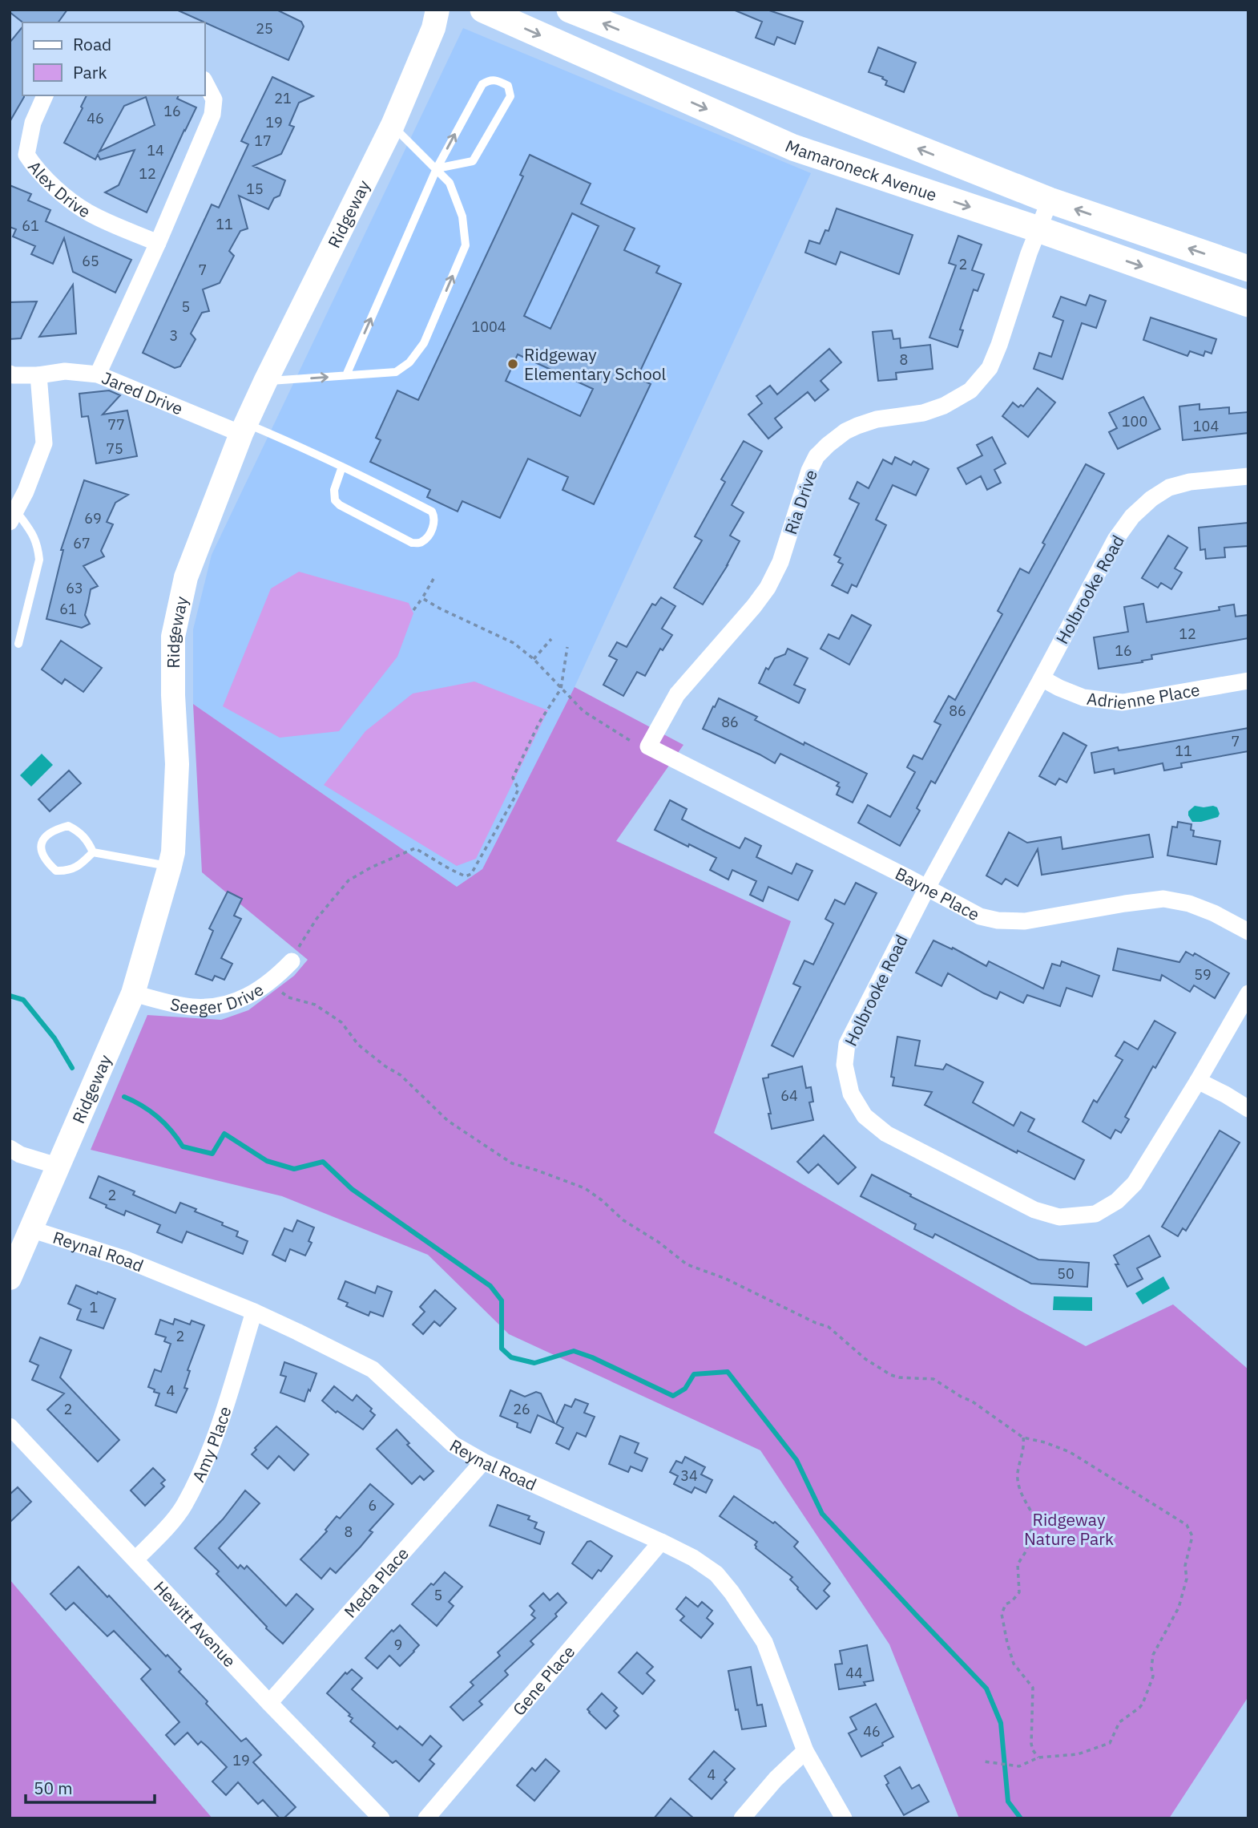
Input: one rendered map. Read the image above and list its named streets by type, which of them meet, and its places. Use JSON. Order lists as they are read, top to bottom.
{
  "streets": {
    "main road": ["Mamaroneck Avenue"],
    "street": [
      "Alex Drive",
      "Ridgeway",
      "Jared Drive",
      "Ria Drive",
      "Holbrooke Road",
      "Adrienne Place",
      "Bayne Place",
      "Seeger Drive",
      "Reynal Road",
      "Amy Place",
      "Meda Place",
      "Hewitt Avenue",
      "Gene Place"
    ]
  },
  "crossings": [
    ["Mamaroneck Avenue", "Ria Drive"],
    ["Ridgeway", "Jared Drive"],
    ["Ridgeway", "Seeger Drive"],
    ["Ridgeway", "Reynal Road"],
    ["Ria Drive", "Bayne Place"],
    ["Holbrooke Road", "Adrienne Place"],
    ["Holbrooke Road", "Bayne Place"],
    ["Reynal Road", "Amy Place"],
    ["Reynal Road", "Meda Place"],
    ["Reynal Road", "Gene Place"],
    ["Amy Place", "Hewitt Avenue"],
    ["Meda Place", "Hewitt Avenue"]
  ],
  "parks": ["Ridgeway Nature Park"],
  "places": ["Ridgeway Elementary School"],
  "house_numbers": [
    "25",
    "21",
    "16",
    "46",
    "19",
    "17",
    "14",
    "12",
    "15",
    "11",
    "61",
    "65",
    "2",
    "7",
    "5",
    "1004",
    "3",
    "8",
    "100",
    "77",
    "104",
    "75",
    "69",
    "67",
    "63",
    "61",
    "12",
    "16",
    "86",
    "86",
    "7",
    "11",
    "59",
    "64",
    "2",
    "50",
    "1",
    "2",
    "4",
    "2",
    "26",
    "34",
    "6",
    "8",
    "5",
    "9",
    "44",
    "46",
    "19",
    "4"
  ],
  "legend": ["Road", "Park"],
  "scale_bar": "50 m"
}
